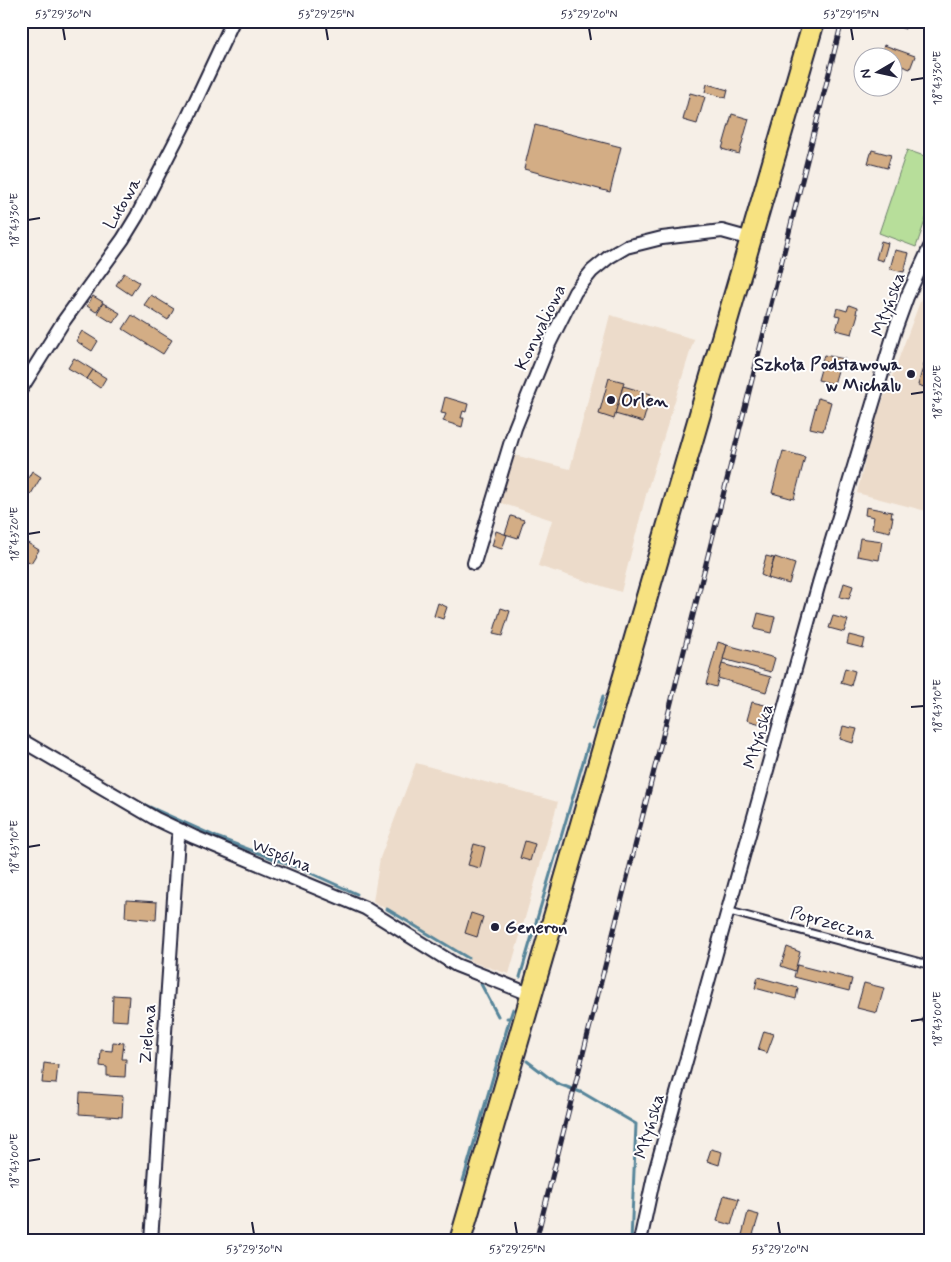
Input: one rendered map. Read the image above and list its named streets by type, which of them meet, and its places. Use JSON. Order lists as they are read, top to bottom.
{
  "streets": {
    "street": [
      "Lutowa",
      "Młyńska",
      "Konwaliowa",
      "Wspólna",
      "Zielona"
    ],
    "lane": ["Poprzeczna"]
  },
  "crossings": [
    ["Młyńska", "Poprzeczna"],
    ["Wspólna", "Zielona"]
  ],
  "places": ["Szkoła Podstawowa w Michalu", "Orlen", "Generon"],
  "north": "left",
  "coordinates": [
    "53°29'30\"N",
    "53°29'25\"N",
    "53°29'20\"N",
    "53°29'15\"N",
    "18°43'30\"E",
    "18°43'20\"E",
    "18°43'10\"E",
    "18°43'00\"E"
  ]
}
